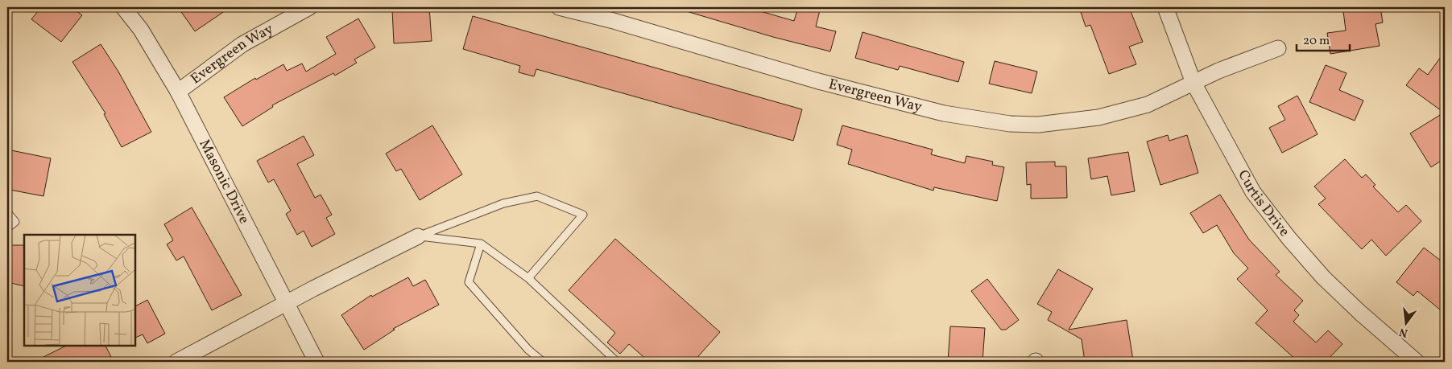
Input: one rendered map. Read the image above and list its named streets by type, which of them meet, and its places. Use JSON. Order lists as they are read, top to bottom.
{
  "streets": {
    "street": ["Evergreen Way", "Masonic Drive", "Curtis Drive"]
  },
  "crossings": [
    ["Evergreen Way", "Masonic Drive"],
    ["Evergreen Way", "Curtis Drive"]
  ],
  "scale_bar": "20 m",
  "north": "bottom"
}
